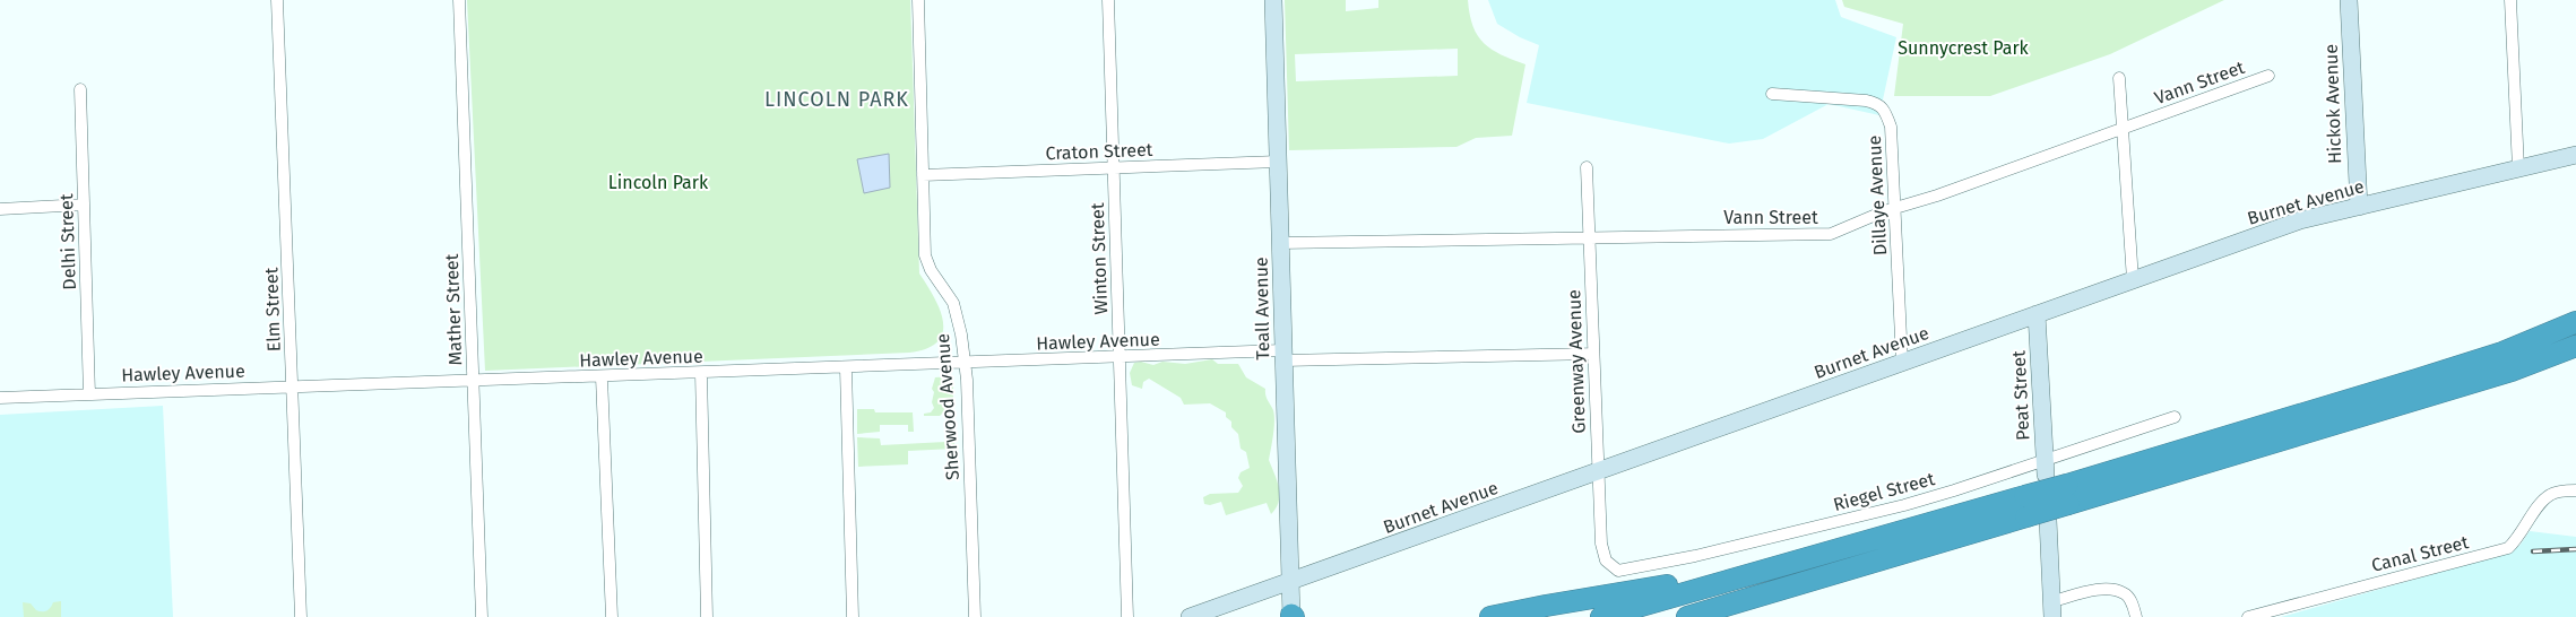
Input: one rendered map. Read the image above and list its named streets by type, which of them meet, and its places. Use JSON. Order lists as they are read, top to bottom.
{
  "streets": {
    "street": [
      "Vann Street",
      "Hickok Avenue",
      "Craton Street",
      "Dillaye Avenue",
      "Burnet Avenue",
      "Delhi Street",
      "Winton Street",
      "Teall Avenue",
      "Elm Street",
      "Mather Street",
      "Hawley Avenue",
      "Greenway Avenue",
      "Peat Street",
      "Sherwood Avenue",
      "Riegel Street",
      "Canal Street"
    ]
  },
  "crossings": [
    ["Vann Street", "Dillaye Avenue"],
    ["Vann Street", "Teall Avenue"],
    ["Vann Street", "Greenway Avenue"],
    ["Hickok Avenue", "Burnet Avenue"],
    ["Craton Street", "Winton Street"],
    ["Craton Street", "Teall Avenue"],
    ["Craton Street", "Sherwood Avenue"],
    ["Dillaye Avenue", "Burnet Avenue"],
    ["Burnet Avenue", "Teall Avenue"],
    ["Burnet Avenue", "Greenway Avenue"],
    ["Burnet Avenue", "Peat Street"],
    ["Delhi Street", "Hawley Avenue"],
    ["Winton Street", "Hawley Avenue"],
    ["Teall Avenue", "Hawley Avenue"],
    ["Elm Street", "Hawley Avenue"],
    ["Mather Street", "Hawley Avenue"],
    ["Hawley Avenue", "Greenway Avenue"],
    ["Hawley Avenue", "Sherwood Avenue"],
    ["Greenway Avenue", "Riegel Street"],
    ["Peat Street", "Riegel Street"]
  ],
  "districts": ["LINCOLN PARK"],
  "parks": ["Sunnycrest Park", "Lincoln Park"]
}
